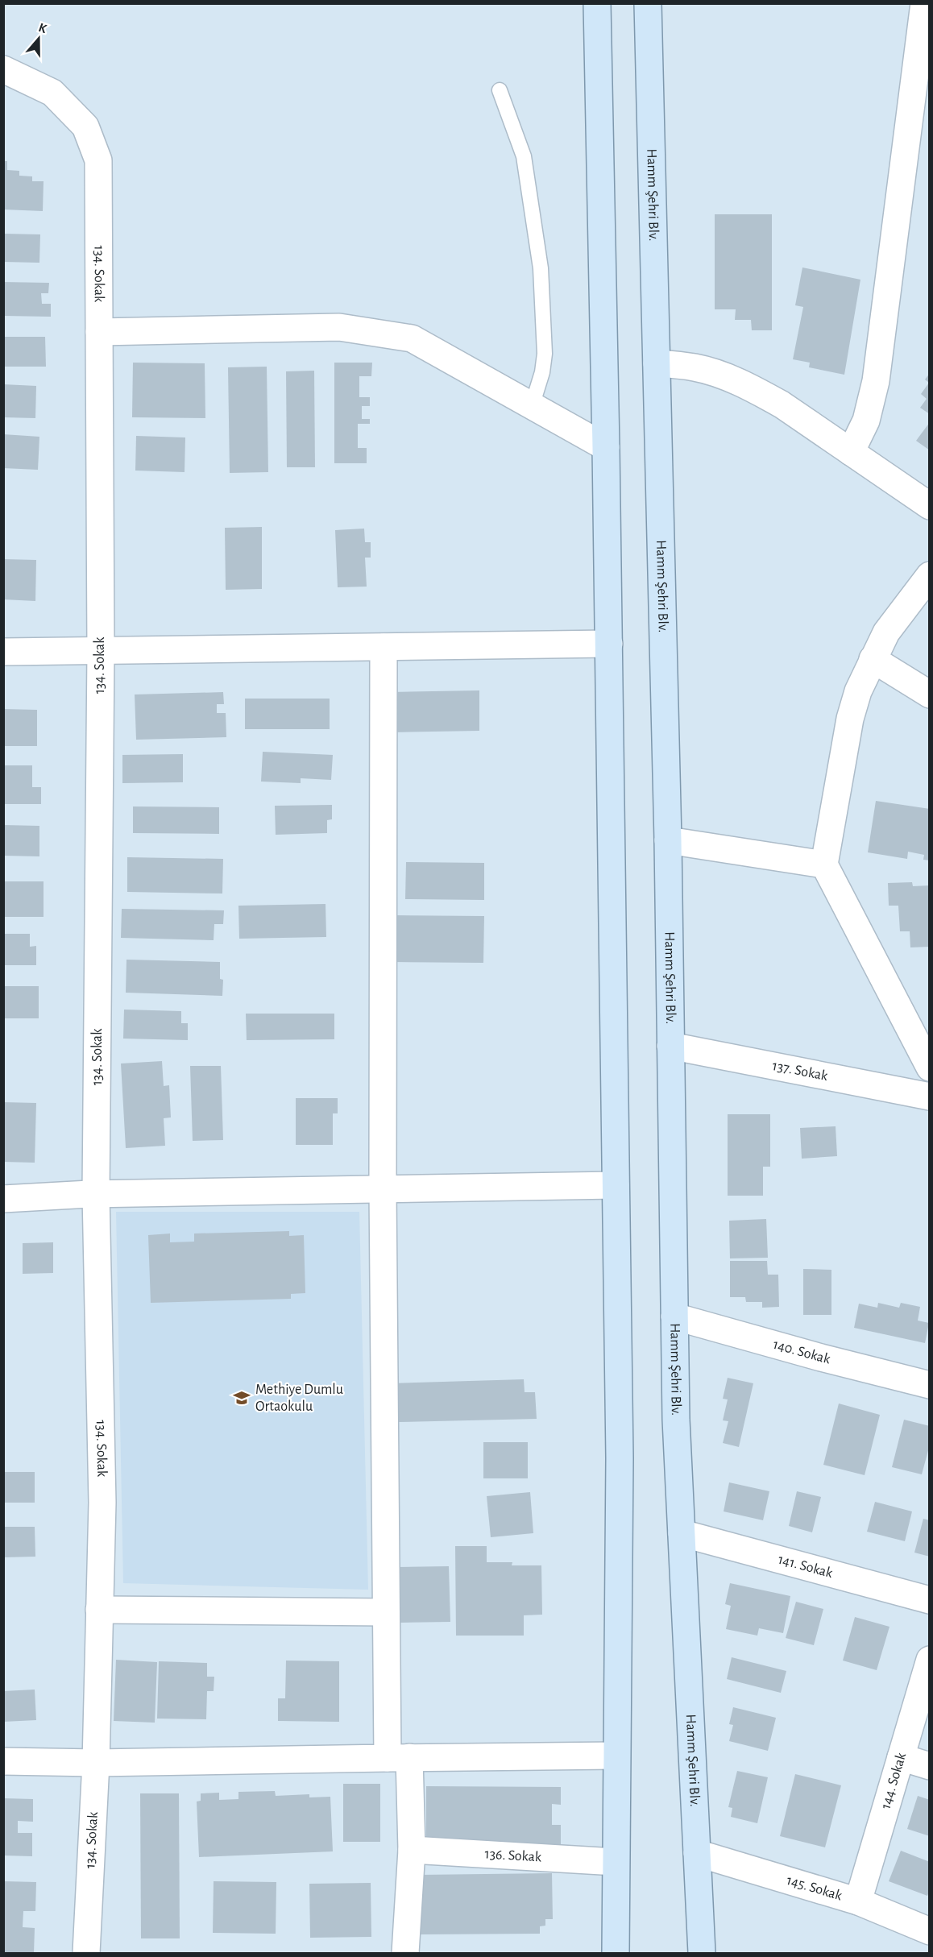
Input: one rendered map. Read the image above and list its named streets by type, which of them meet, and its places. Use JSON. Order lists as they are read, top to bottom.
{
  "streets": {
    "main road": ["Hamm Şehri Blv."],
    "street": [
      "134. Sokak",
      "137. Sokak",
      "140. Sokak",
      "141. Sokak",
      "144. Sokak",
      "136. Sokak",
      "145. Sokak"
    ]
  },
  "crossings": [
    ["Hamm Şehri Blv.", "137. Sokak"],
    ["Hamm Şehri Blv.", "140. Sokak"],
    ["Hamm Şehri Blv.", "141. Sokak"],
    ["Hamm Şehri Blv.", "145. Sokak"],
    ["144. Sokak", "145. Sokak"]
  ],
  "places": {
    "school or university": ["Methiye Dumlu Ortaokulu"]
  },
  "north": "top"
}
